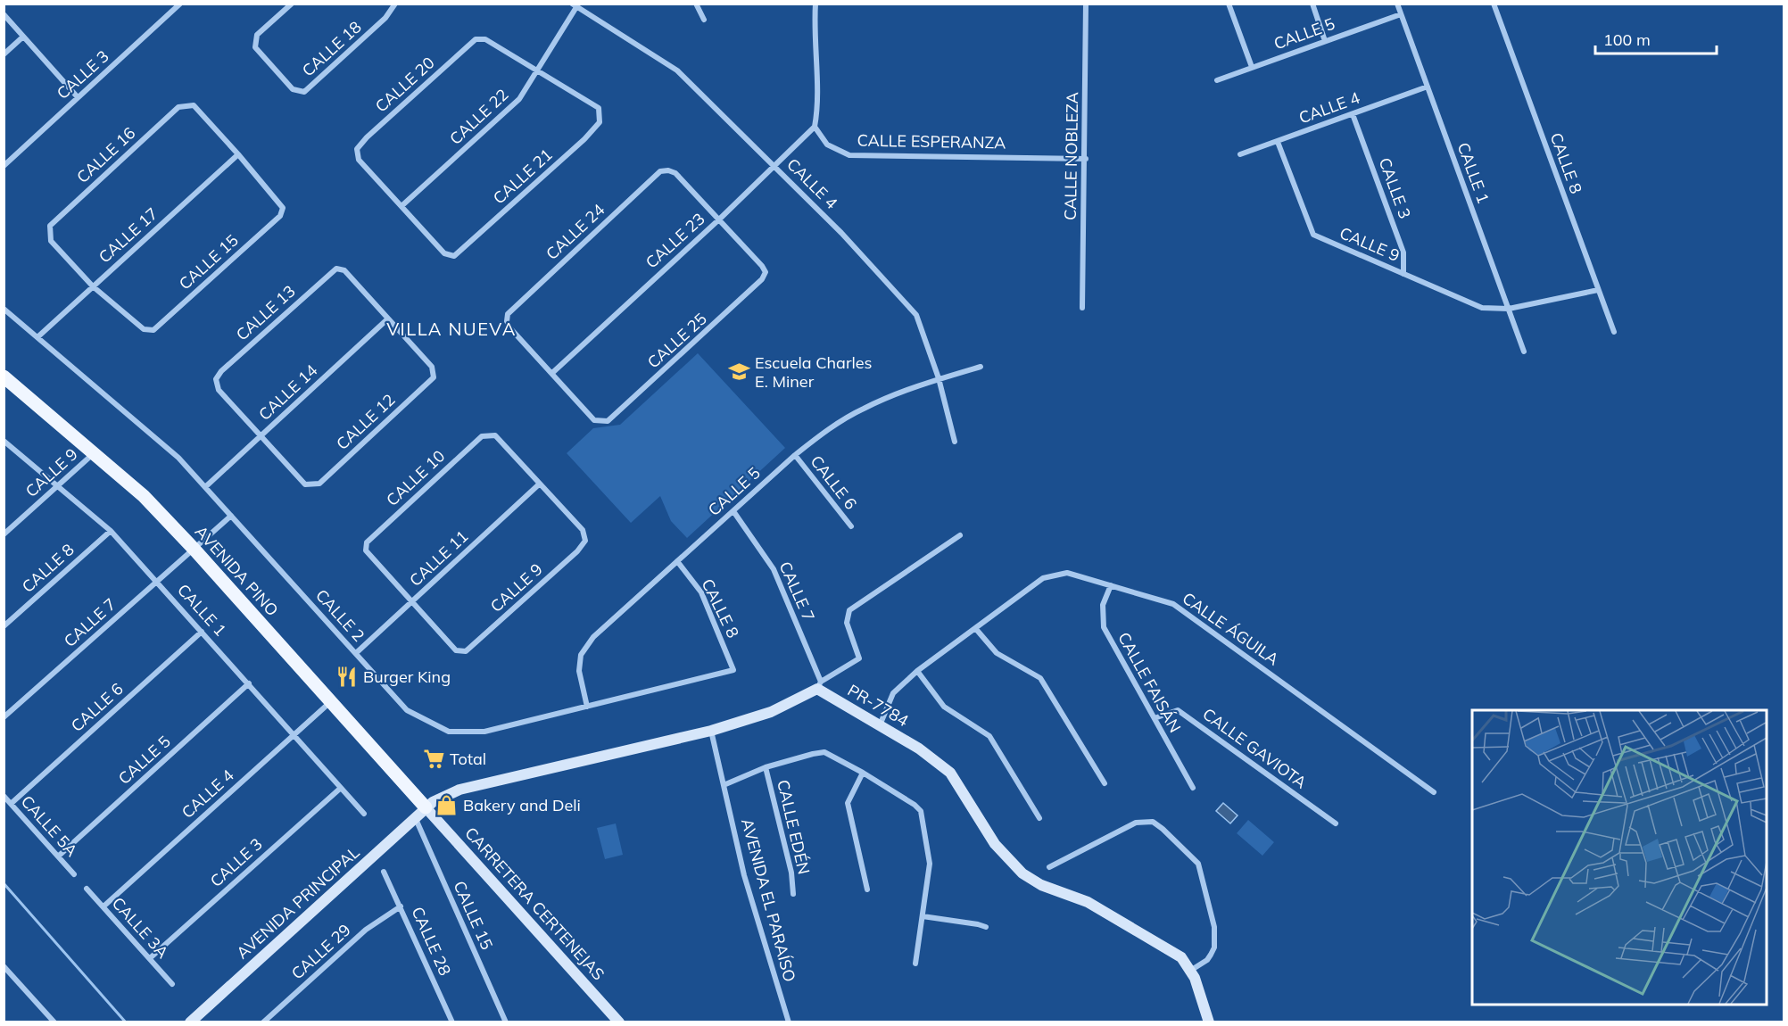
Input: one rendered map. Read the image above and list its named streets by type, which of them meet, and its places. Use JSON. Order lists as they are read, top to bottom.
{
  "streets": {
    "main road": ["AVENIDA PINO"],
    "street": [
      "CALLE 5",
      "CALLE 18",
      "CALLE 3",
      "CALLE 20",
      "CALLE 4",
      "CALLE 22",
      "CALLE ESPERANZA",
      "CALLE 16",
      "CALLE NOBLEZA",
      "CALLE 8",
      "CALLE 1",
      "CALLE 21",
      "CALLE 24",
      "CALLE 17",
      "CALLE 23",
      "CALLE 9",
      "CALLE 15",
      "CALLE 13",
      "CALLE 25",
      "CALLE 14",
      "CALLE 12",
      "CALLE 10",
      "CALLE 6",
      "CALLE 11",
      "CALLE 7",
      "CALLE 2",
      "CALLE ÁGUILA",
      "CALLE FAISÁN",
      "PR-7784",
      "CALLE GAVIOTA",
      "CALLE 5A",
      "CALLE EDÉN",
      "AVENIDA EL PARAÍSO",
      "AVENIDA PRINCIPAL",
      "CARRETERA CERTENEJAS",
      "CALLE 3A",
      "CALLE 28",
      "CALLE 29"
    ]
  },
  "crossings": [
    ["CALLE 5", "CALLE 4"],
    ["CALLE 5", "CALLE 8"],
    ["CALLE 5", "CALLE 1"],
    ["CALLE 5", "CALLE 6"],
    ["CALLE 5", "CALLE 7"],
    ["CALLE 5", "CALLE 2"],
    ["CALLE 5", "CALLE 5A"],
    ["CALLE 3", "CALLE 4"],
    ["CALLE 3", "CALLE 1"],
    ["CALLE 3", "CALLE 9"],
    ["CALLE 3", "CALLE 3A"],
    ["CALLE 20", "CALLE 22"],
    ["CALLE 20", "CALLE 21"],
    ["CALLE 4", "CALLE 22"],
    ["CALLE 4", "CALLE 1"],
    ["CALLE 4", "CALLE 23"],
    ["CALLE 4", "CALLE 9"],
    ["CALLE 4", "AVENIDA PINO"],
    ["CALLE 4", "CALLE 3A"],
    ["CALLE 22", "CALLE 21"],
    ["CALLE ESPERANZA", "CALLE NOBLEZA"],
    ["CALLE ESPERANZA", "CALLE 23"],
    ["CALLE 16", "CALLE 17"],
    ["CALLE 16", "CALLE 15"],
    ["CALLE 8", "CALLE 1"],
    ["CALLE 8", "CALLE 9"],
    ["CALLE 8", "CALLE 2"],
    ["CALLE 1", "CALLE 9"],
    ["CALLE 1", "CALLE 6"],
    ["CALLE 1", "CALLE 7"],
    ["CALLE 24", "CALLE 23"],
    ["CALLE 24", "CALLE 25"],
    ["CALLE 17", "CALLE 15"],
    ["CALLE 17", "CALLE 2"],
    ["CALLE 23", "CALLE 25"],
    ["CALLE 9", "CALLE 10"],
    ["CALLE 9", "CALLE 11"],
    ["CALLE 9", "AVENIDA PINO"],
    ["CALLE 15", "AVENIDA PRINCIPAL"],
    ["CALLE 13", "CALLE 14"],
    ["CALLE 13", "CALLE 12"],
    ["CALLE 14", "CALLE 12"],
    ["CALLE 14", "CALLE 2"],
    ["CALLE 10", "CALLE 11"],
    ["CALLE 6", "CALLE 5A"],
    ["CALLE 11", "CALLE 2"],
    ["AVENIDA PINO", "CALLE 7"],
    ["AVENIDA PINO", "AVENIDA PRINCIPAL"],
    ["AVENIDA PINO", "CARRETERA CERTENEJAS"],
    ["CALLE 7", "CALLE 2"],
    ["CALLE 7", "PR-7784"],
    ["CALLE ÁGUILA", "CALLE FAISÁN"],
    ["CALLE ÁGUILA", "PR-7784"],
    ["CALLE FAISÁN", "CALLE GAVIOTA"],
    ["AVENIDA PRINCIPAL", "CARRETERA CERTENEJAS"],
    ["CALLE 28", "CALLE 29"]
  ],
  "districts": ["VILLA NUEVA"],
  "places": {
    "school or university": ["Escuela Charles E. Miner"],
    "restaurant": ["Burger King"],
    "supermarket": ["Total"],
    "shop": ["Bakery and Deli"]
  },
  "scale_bar": "100 m"
}
